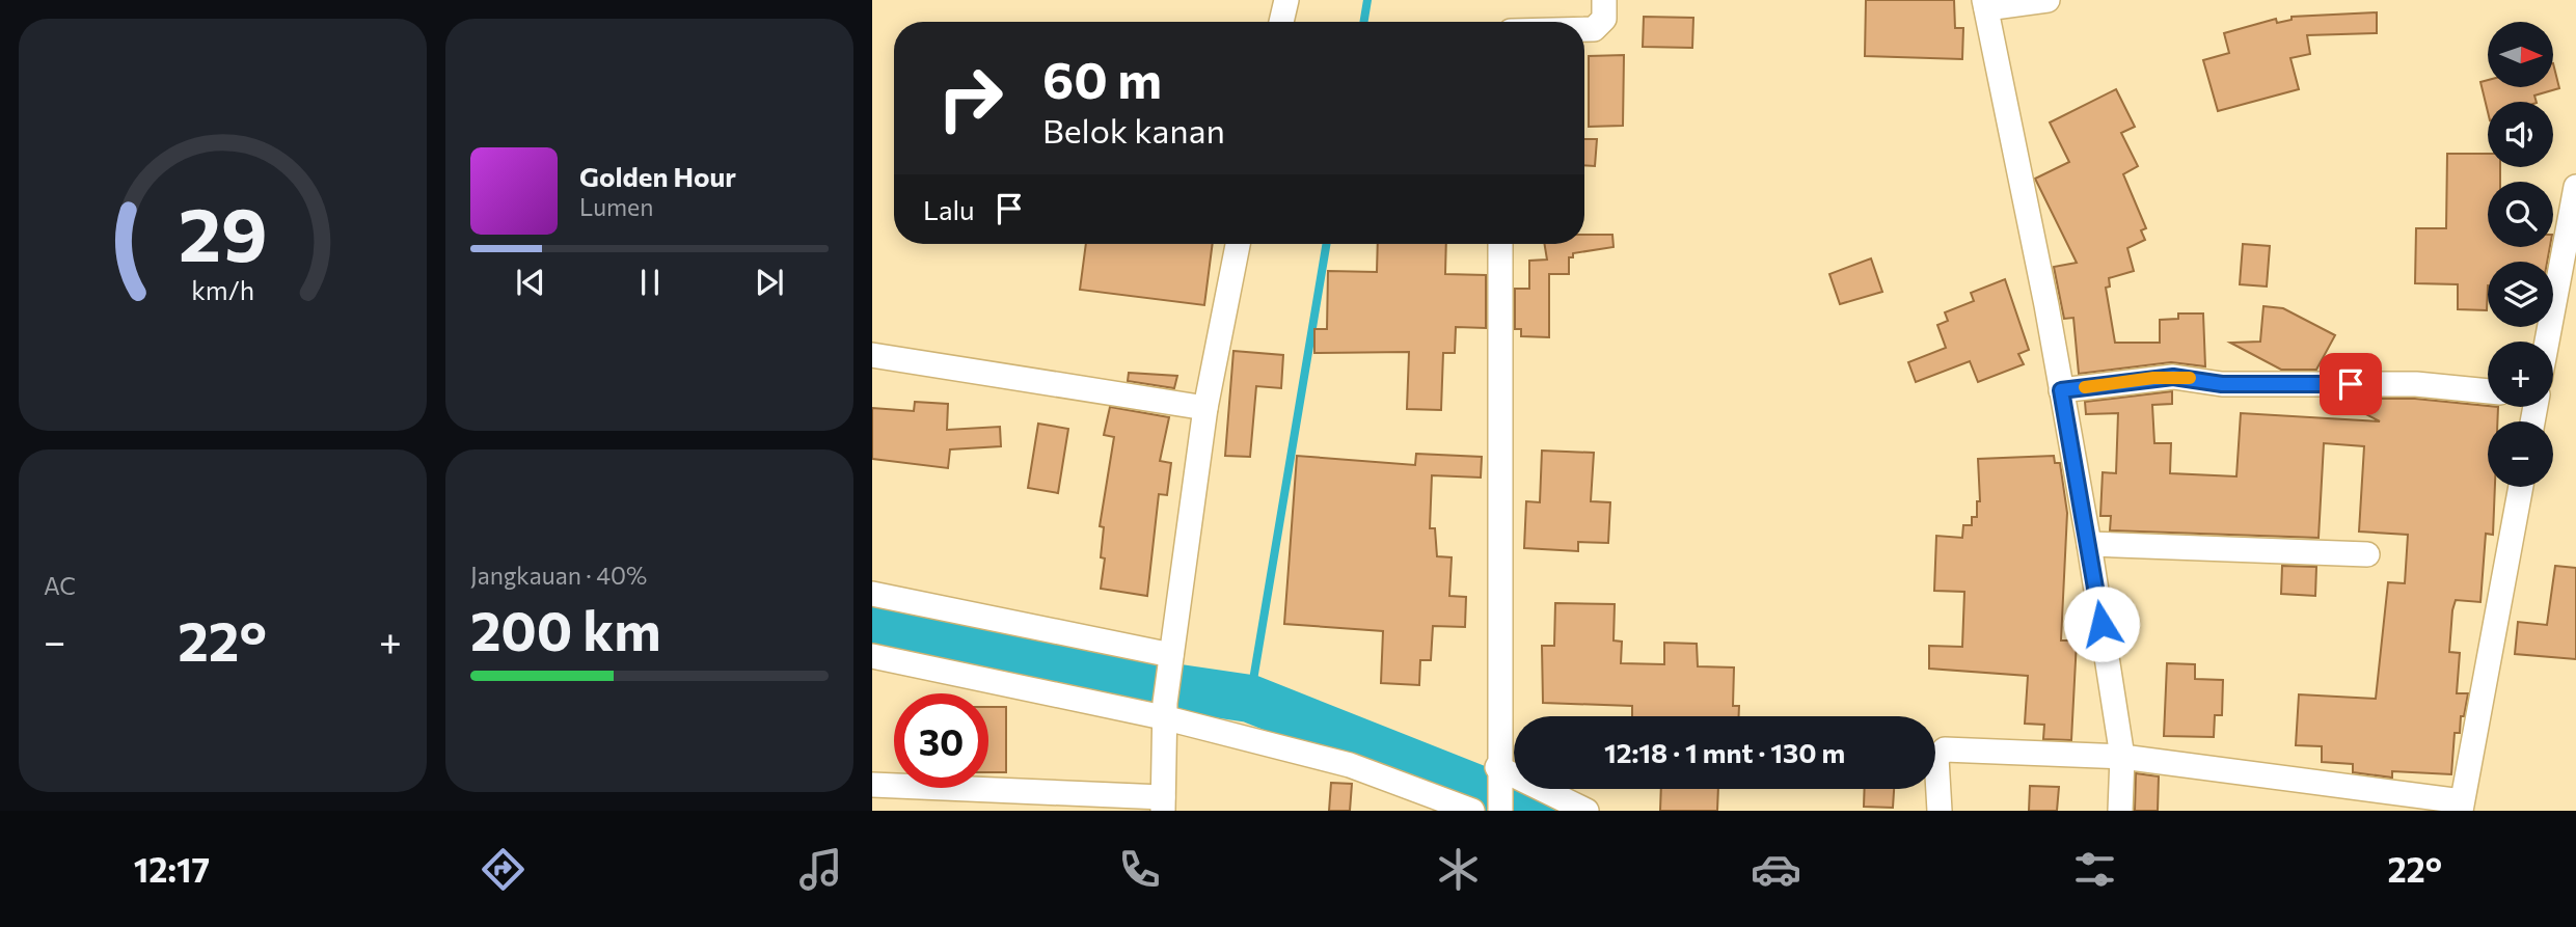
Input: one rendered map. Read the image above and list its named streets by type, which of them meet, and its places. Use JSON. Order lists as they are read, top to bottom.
{
  "north": "right",
  "page": {
    "map_buttons": ["+", "−"],
    "turn": ["60 m", "Belok kanan"],
    "song": ["Golden Hour", "Lumen"],
    "then": "Lalu",
    "tile": [
      "AC",
      ["Jangkauan · 40%", "200 km"]
    ],
    "heat": ["−", "22°", "+"],
    "limit": "30",
    "trip": "12:18 · 1 mnt · 130 m",
    "tabs": ["12:17", "22°"],
    "gauge": ["29", "km/h"]
  }
}
